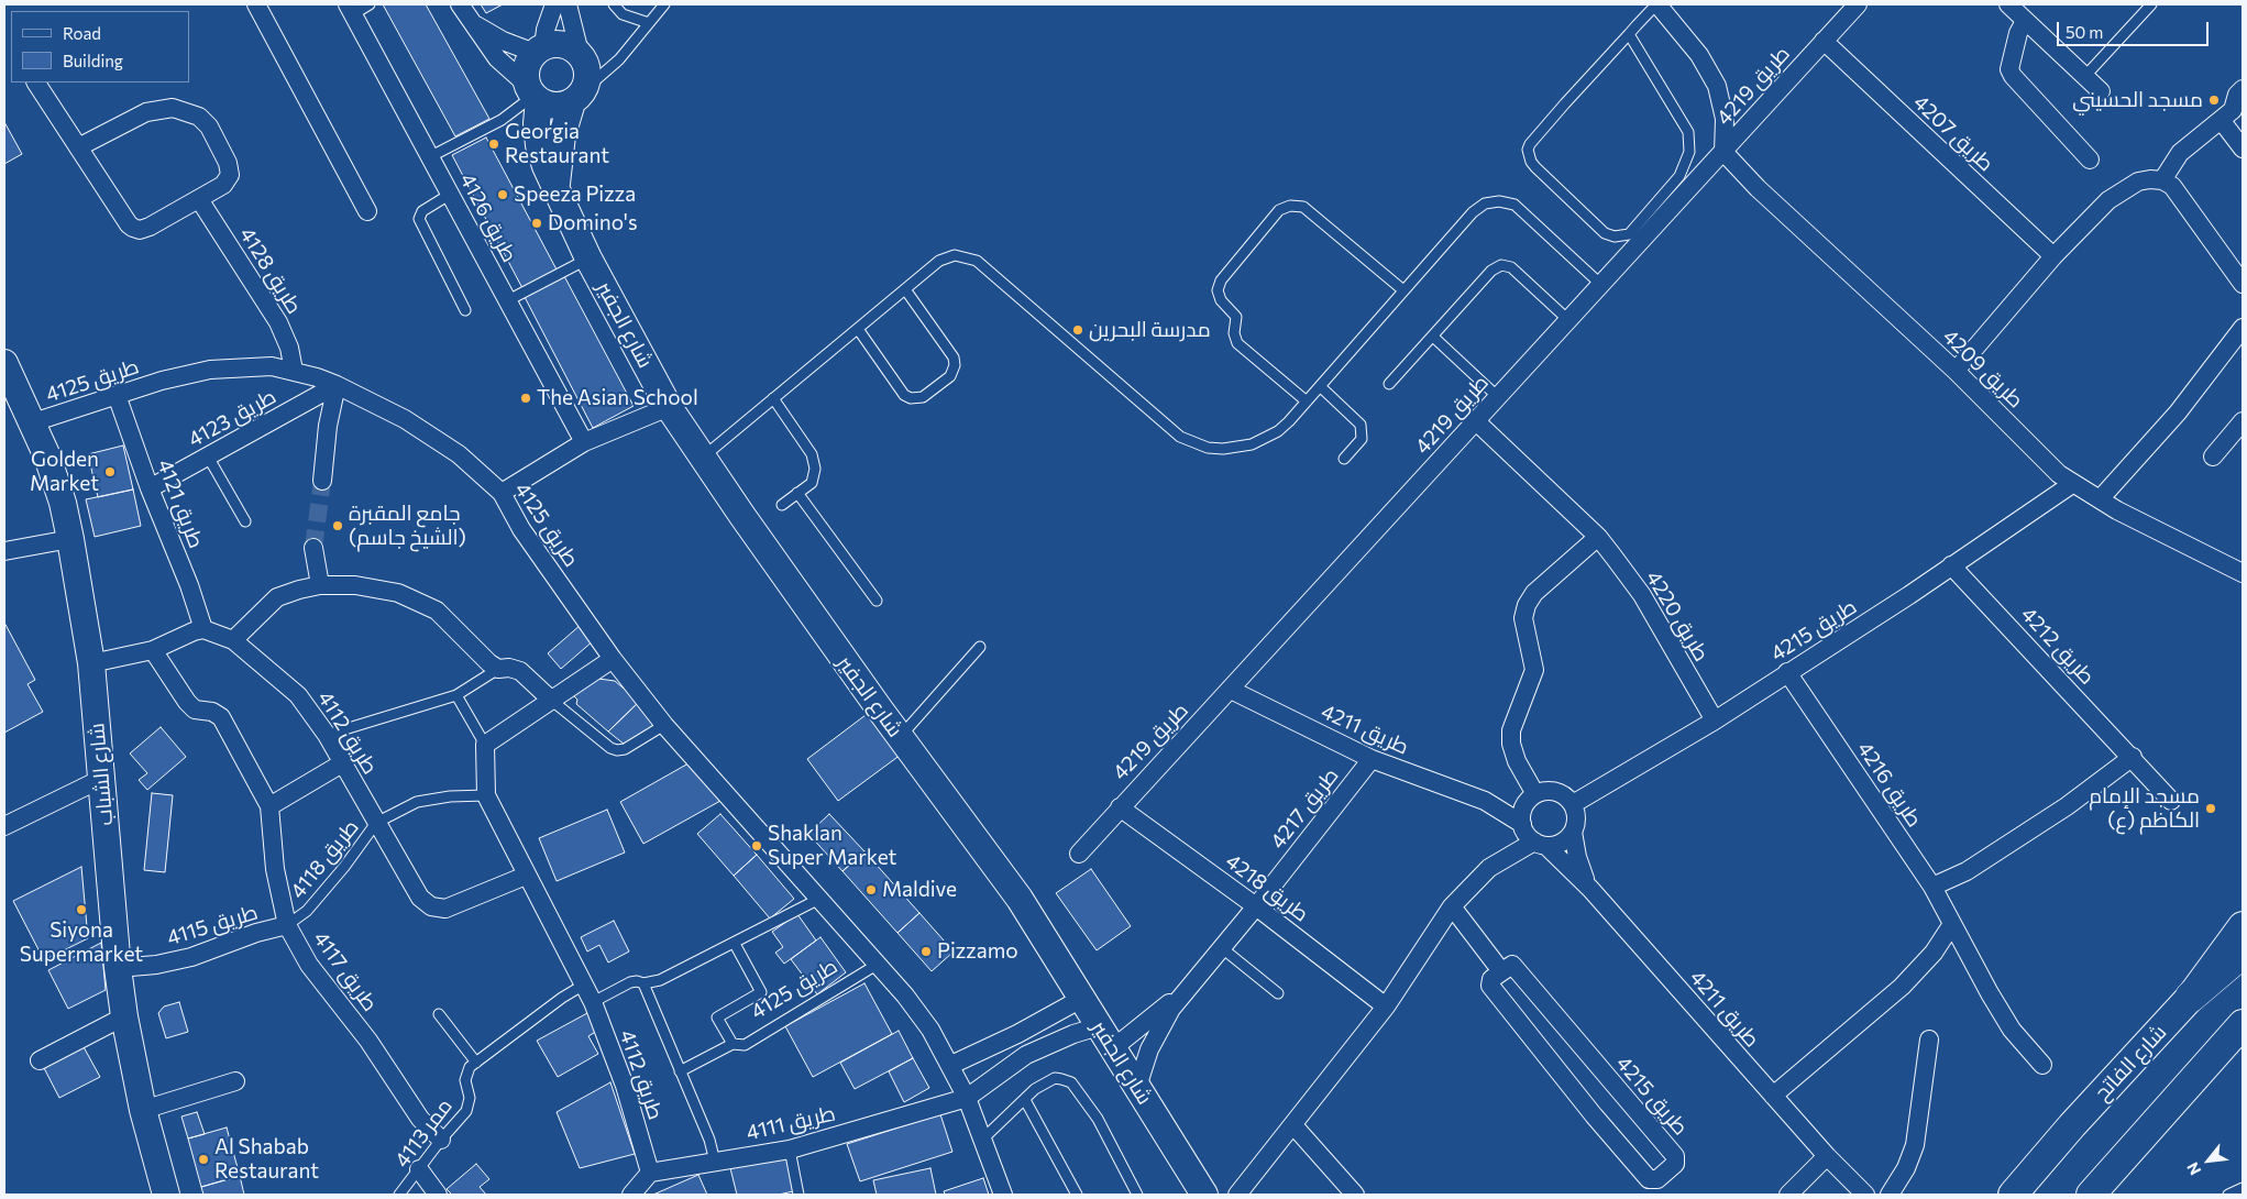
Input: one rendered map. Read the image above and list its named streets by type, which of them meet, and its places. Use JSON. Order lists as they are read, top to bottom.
{
  "streets": {
    "main road": ["شارع الفاتح"],
    "street": [
      "طريق 4219",
      "طريق 4207",
      "طريق 4126",
      "طريق 4128",
      "شارع الجفير",
      "طريق 4209",
      "طريق 4125",
      "طريق 4123",
      "طريق 4121",
      "طريق 4220",
      "طريق 4215",
      "طريق 4212",
      "طريق 4211",
      "طريق 4112",
      "شارع الشباب",
      "طريق 4216",
      "طريق 4217",
      "طريق 4218",
      "طريق 4115",
      "طريق 4117",
      "طريق 4111"
    ],
    "lane": ["طريق 4118", "ممر 4113"]
  },
  "crossings": [
    ["طريق 4219", "طريق 4207"],
    ["طريق 4219", "طريق 4209"],
    ["طريق 4219", "طريق 4220"],
    ["طريق 4219", "طريق 4211"],
    ["طريق 4219", "طريق 4218"],
    ["طريق 4128", "طريق 4125"],
    ["شارع الجفير", "طريق 4217"],
    ["شارع الجفير", "طريق 4111"],
    ["طريق 4209", "طريق 4215"],
    ["طريق 4125", "طريق 4123"],
    ["طريق 4125", "طريق 4121"],
    ["طريق 4125", "شارع الشباب"],
    ["طريق 4123", "طريق 4121"],
    ["طريق 4121", "طريق 4112"],
    ["طريق 4220", "طريق 4215"],
    ["طريق 4215", "طريق 4212"],
    ["طريق 4215", "طريق 4211"],
    ["طريق 4215", "طريق 4216"],
    ["طريق 4211", "طريق 4217"],
    ["طريق 4112", "طريق 4118"],
    ["طريق 4112", "طريق 4111"],
    ["طريق 4112", "ممر 4113"],
    ["شارع الشباب", "طريق 4115"],
    ["طريق 4217", "طريق 4218"],
    ["طريق 4118", "طريق 4115"],
    ["طريق 4118", "طريق 4117"],
    ["طريق 4115", "طريق 4117"],
    ["طريق 4117", "ممر 4113"]
  ],
  "places": [
    "مسجد الحسيني",
    "Georgia Restaurant",
    "Speeza Pizza",
    "Domino's",
    "مدرسة البحرين",
    "The Asian School",
    "Golden Market",
    "جامع المقبرة (الشيخ جاسم)",
    "مسجد الإمام الكاظم (ع)",
    "Shaklan Super Market",
    "Maldive",
    "Siyona Supermarket",
    "Pizzamo",
    "Al Shabab Restaurant"
  ],
  "legend": ["Road", "Building"],
  "scale_bar": "50 m",
  "north": "bottom left"
}
